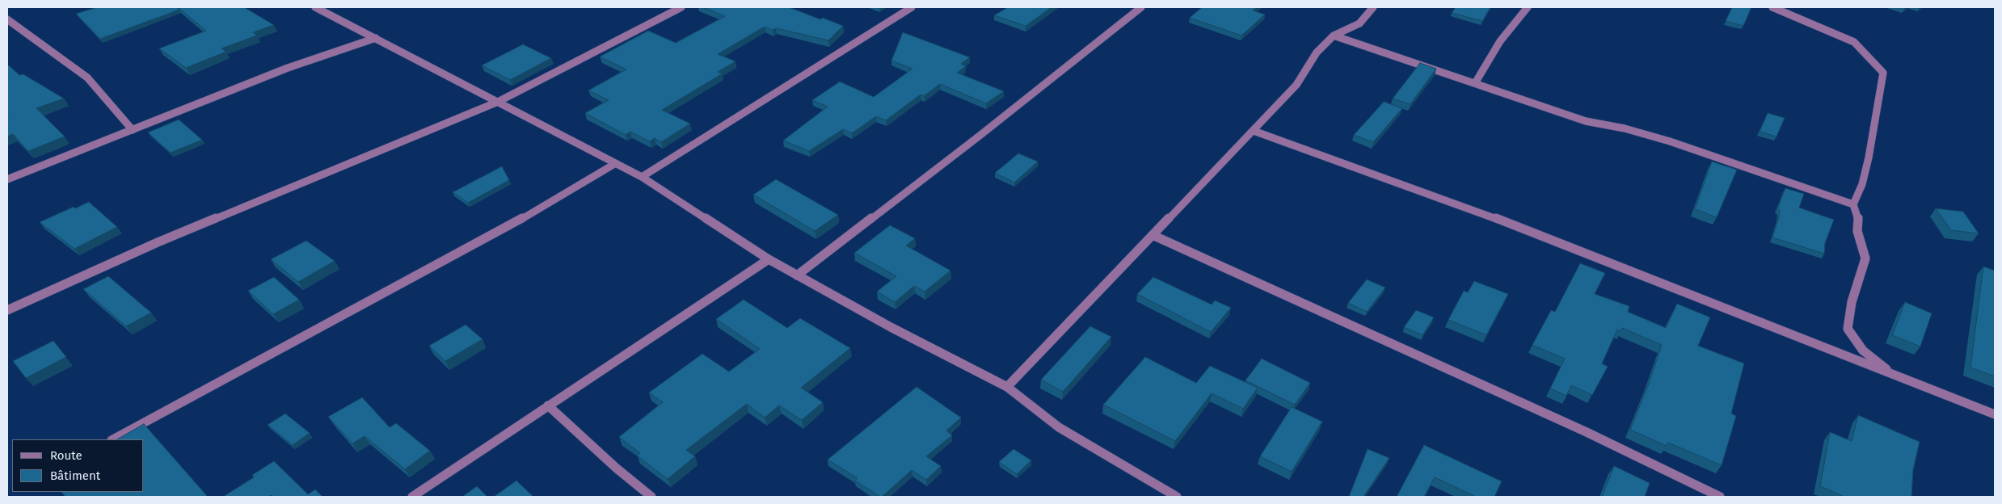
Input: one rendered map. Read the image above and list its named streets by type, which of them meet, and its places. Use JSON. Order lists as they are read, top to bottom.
{
  "legend": ["Route", "Bâtiment"]
}
